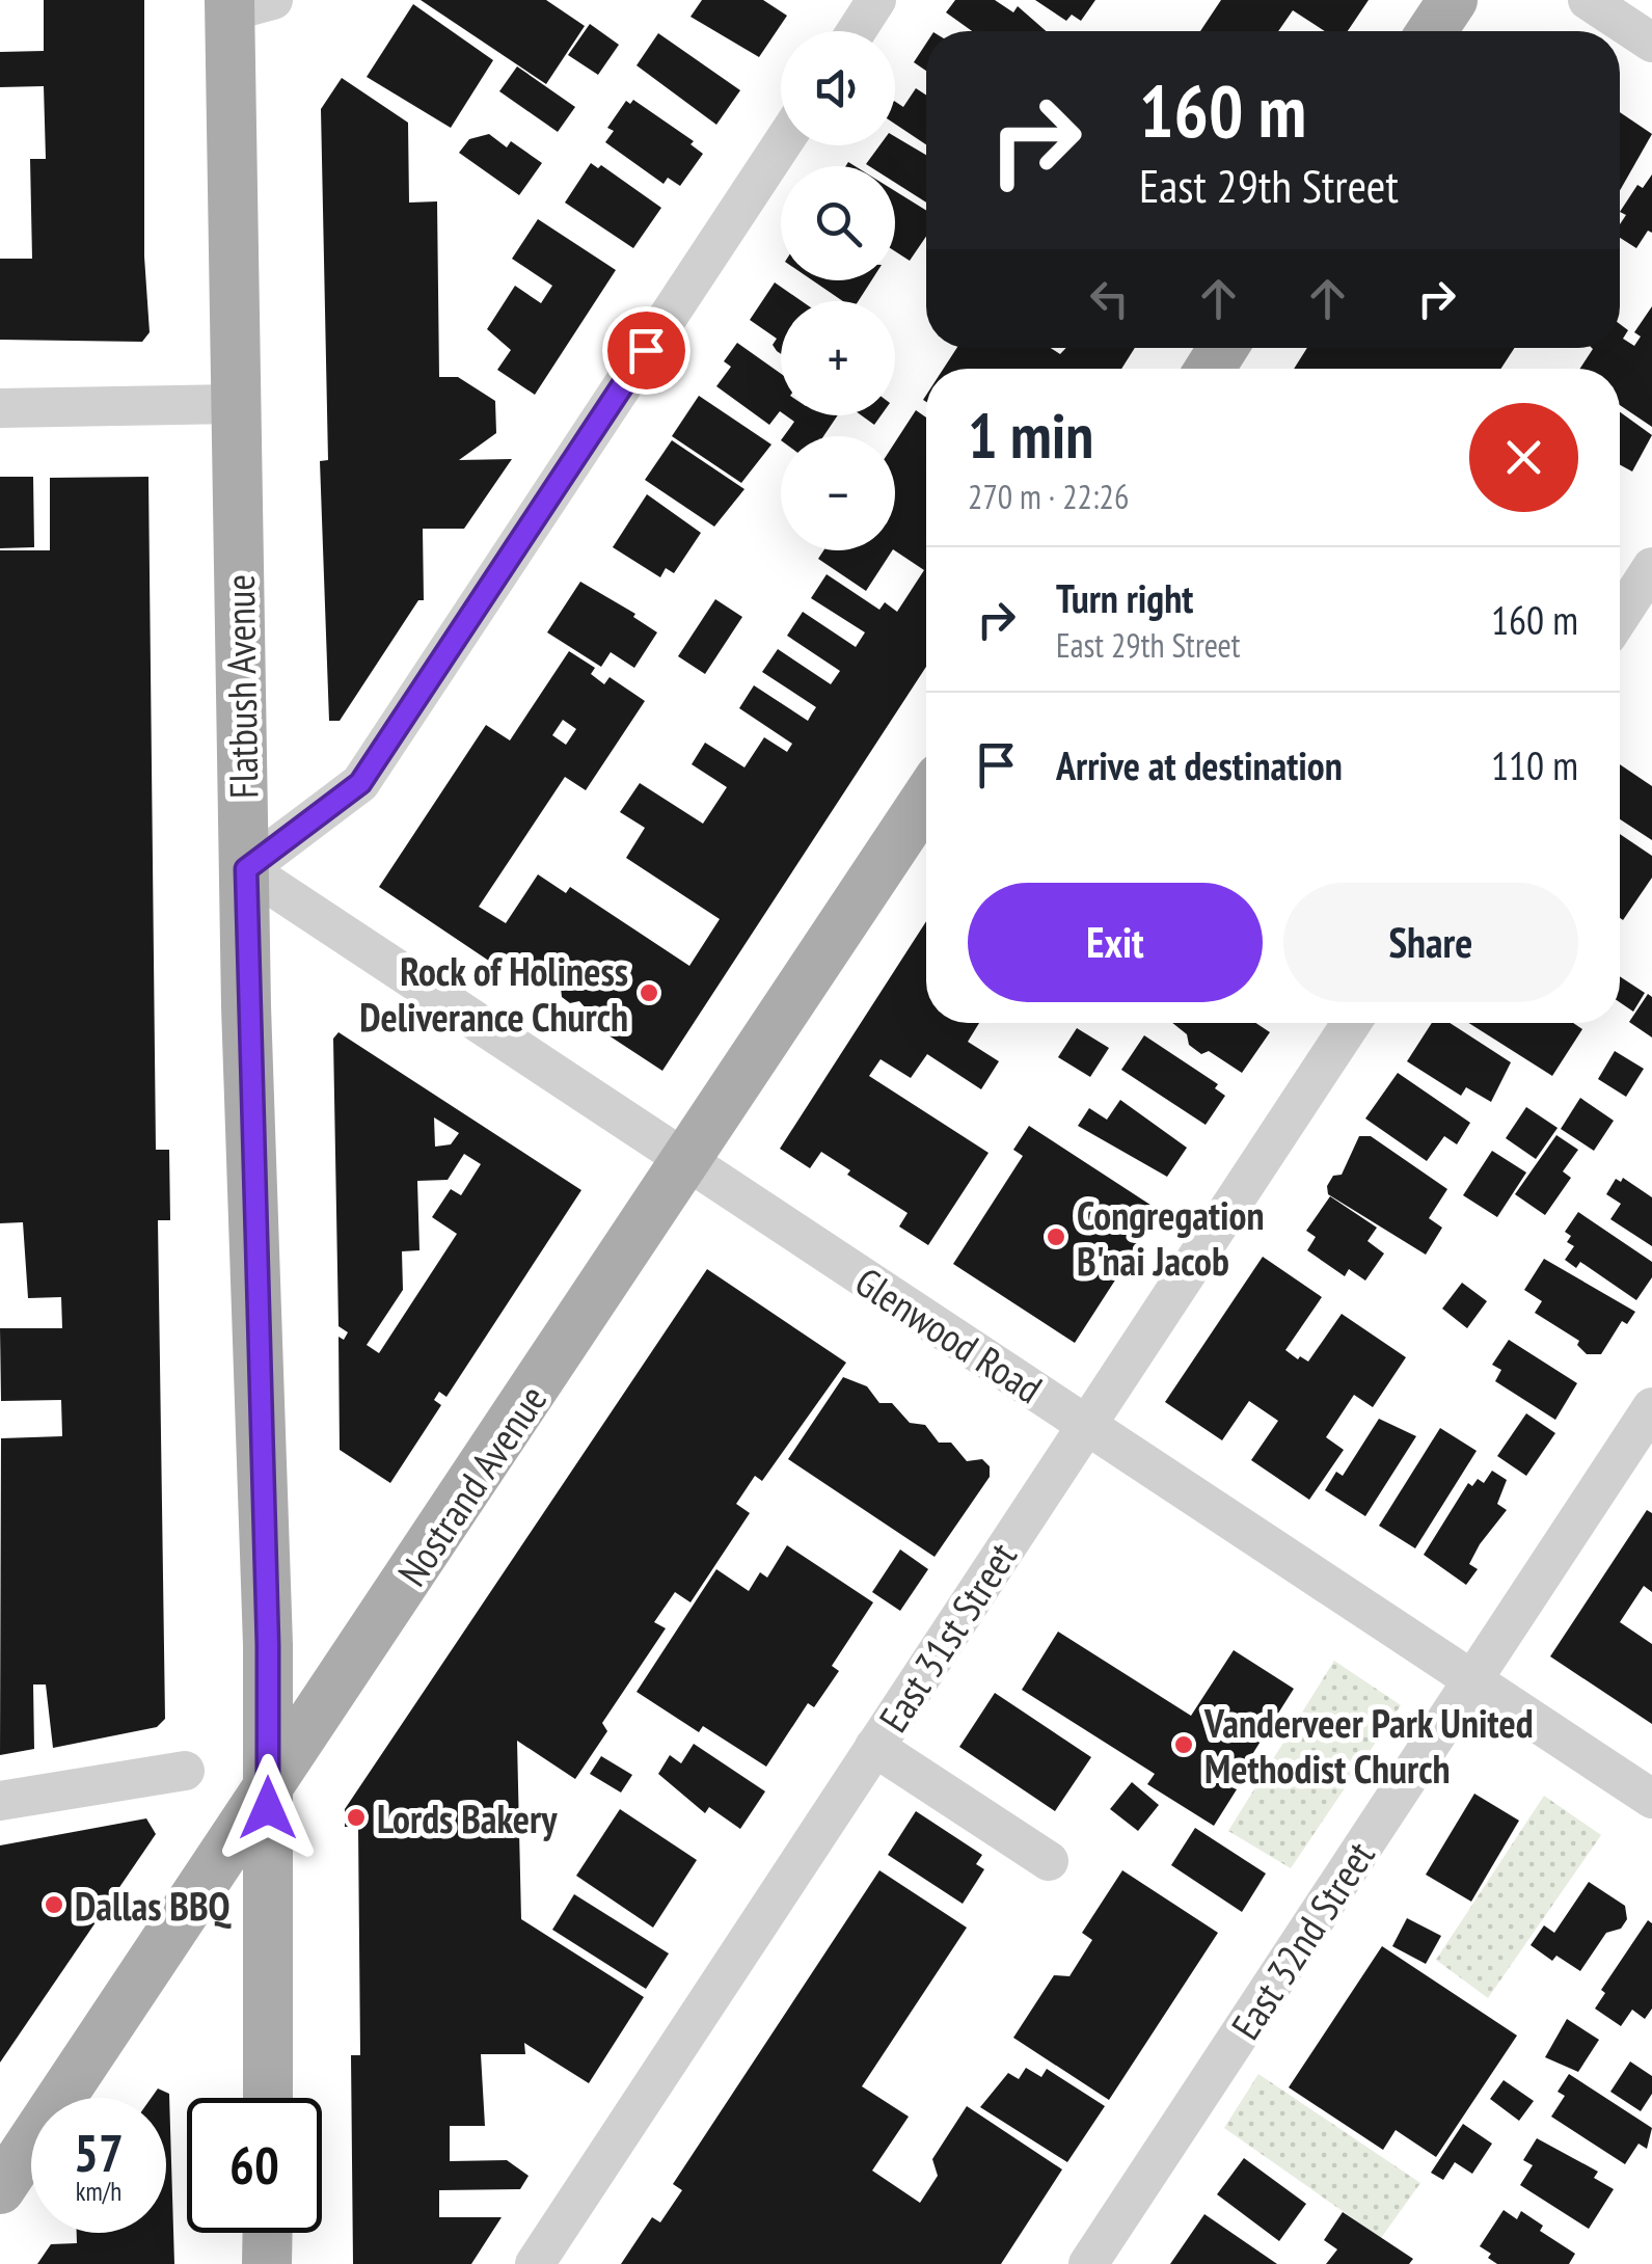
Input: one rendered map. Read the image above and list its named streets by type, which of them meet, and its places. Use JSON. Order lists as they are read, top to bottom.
{
  "streets": {
    "main road": ["Flatbush Avenue", "Nostrand Avenue"],
    "street": ["Glenwood Road", "East 31st Street", "East 32nd Street"]
  },
  "crossings": [
    ["Flatbush Avenue", "Glenwood Road"],
    ["Flatbush Avenue", "Nostrand Avenue"],
    ["Glenwood Road", "Nostrand Avenue"],
    ["Glenwood Road", "East 31st Street"],
    ["Glenwood Road", "East 32nd Street"]
  ],
  "places": [
    "Rock of Holiness Deliverance Church",
    "Congregation B'nai Jacob",
    "Vanderveer Park United Methodist Church",
    "Lords Bakery",
    "Dallas BBQ"
  ],
  "page": {
    "map_buttons": ["+", "−"],
    "turn": ["160 m", "East 29th Street"],
    "heading": ["1 min", "270 m · 22:26"],
    "list": [
      {
        "name": "Turn right",
        "note": "East 29th Street",
        "value": "160 m"
      },
      {
        "name": "Arrive at destination",
        "value": "110 m"
      }
    ],
    "buttons": ["Exit", "Share"],
    "speed": "57 km/h",
    "limit": "60"
  }
}
